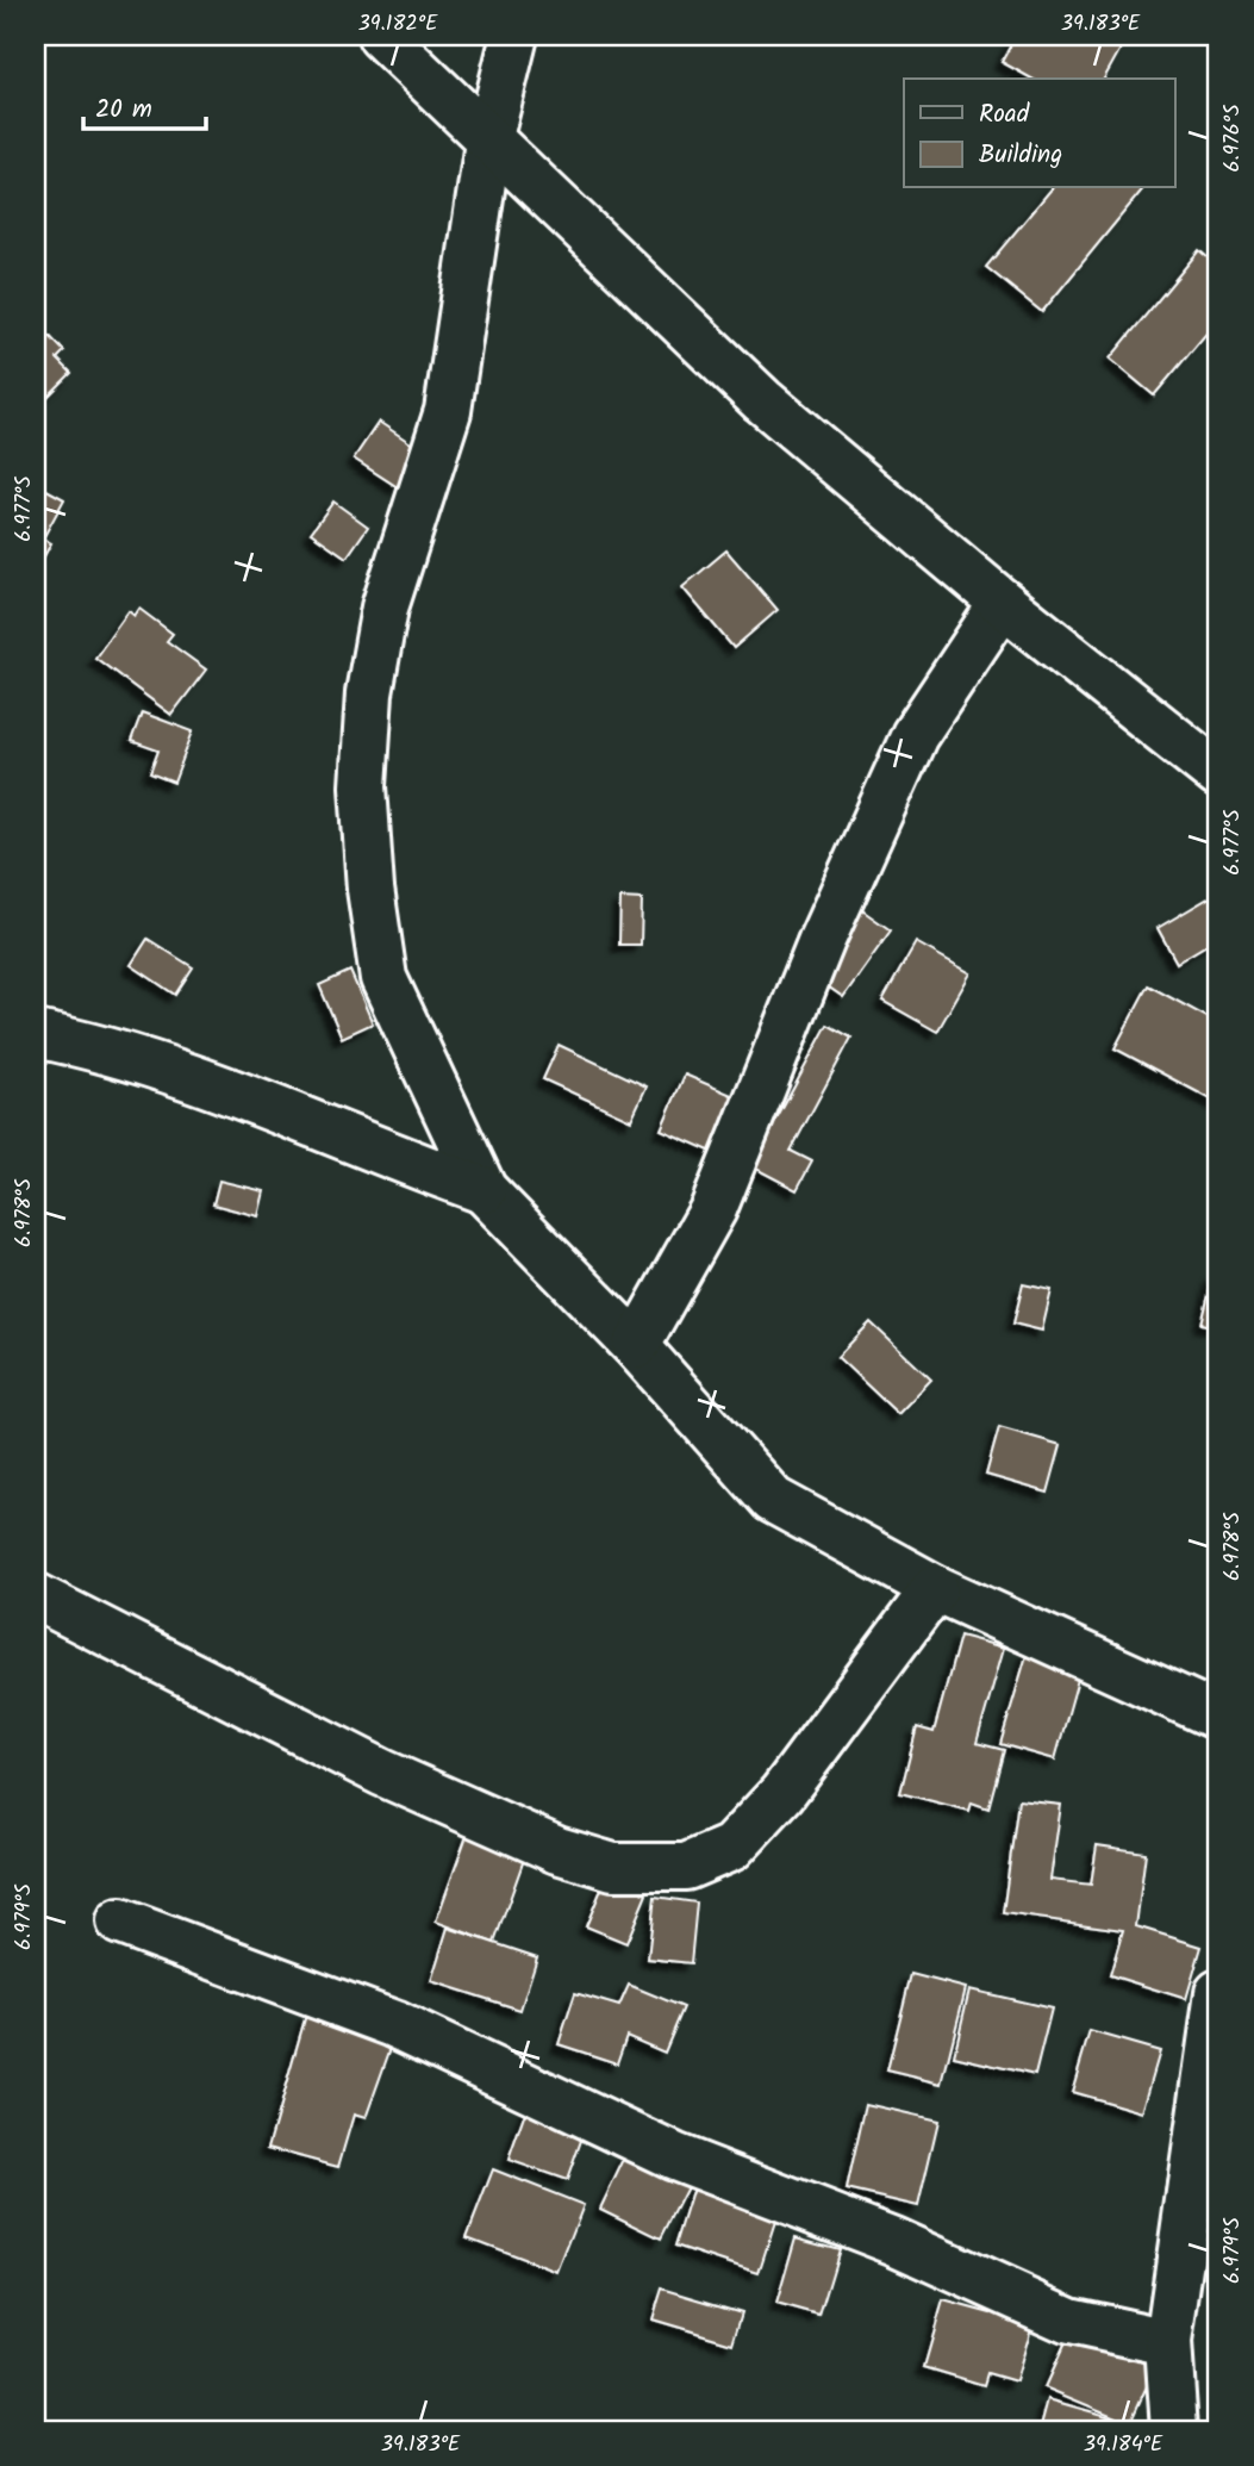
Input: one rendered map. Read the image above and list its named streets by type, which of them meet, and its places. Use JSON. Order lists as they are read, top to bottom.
{
  "legend": ["Road", "Building"],
  "scale_bar": "20 m",
  "coordinates": [
    "39.182°E",
    "39.183°E",
    "6.976°S",
    "6.977°S",
    "6.978°S",
    "6.979°S",
    "39.184°E"
  ]
}
